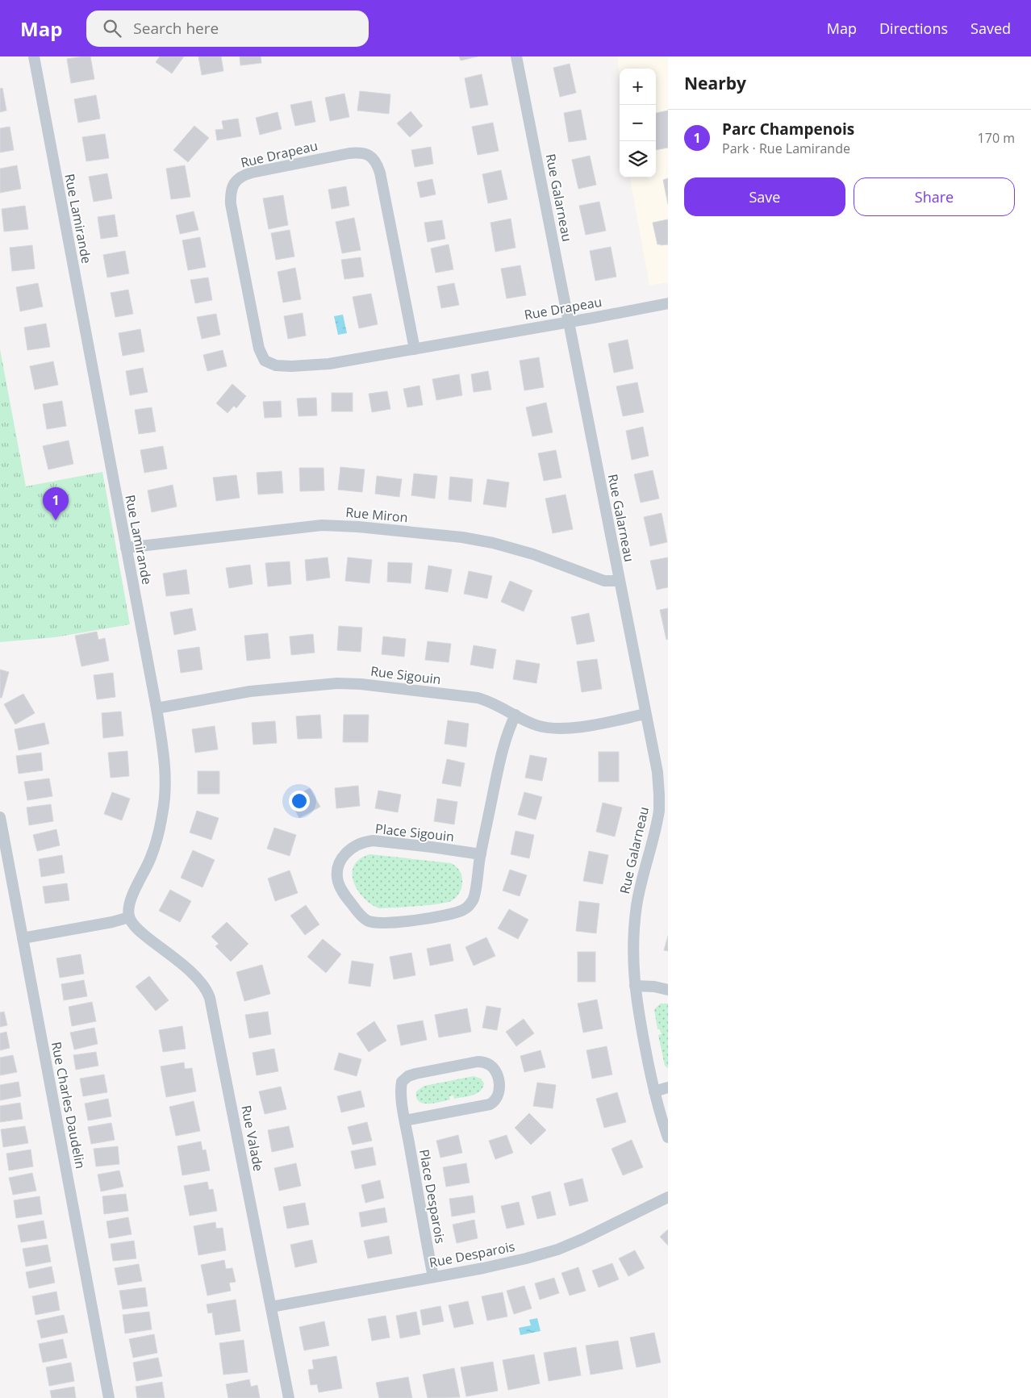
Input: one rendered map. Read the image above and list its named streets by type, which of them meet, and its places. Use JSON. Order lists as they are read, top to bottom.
{
  "streets": {
    "street": [
      "Rue Drapeau",
      "Rue Galarneau",
      "Rue Lamirande",
      "Rue Miron",
      "Rue Sigouin",
      "Place Sigouin",
      "Rue Charles Daudelin",
      "Rue Valade",
      "Place Desparois",
      "Rue Desparois"
    ]
  },
  "crossings": [
    ["Rue Drapeau", "Rue Galarneau"],
    ["Rue Galarneau", "Rue Miron"],
    ["Rue Galarneau", "Rue Sigouin"],
    ["Rue Lamirande", "Rue Miron"],
    ["Rue Lamirande", "Rue Sigouin"],
    ["Rue Lamirande", "Rue Valade"],
    ["Rue Sigouin", "Place Sigouin"],
    ["Rue Valade", "Rue Desparois"],
    ["Place Desparois", "Rue Desparois"]
  ],
  "page": {
    "header": "Map",
    "search": "Search here",
    "nav": ["Map", "Directions", "Saved"],
    "heading": "Nearby",
    "map_buttons": ["+", "−"],
    "list": [
      {
        "mark": "1",
        "name": "Parc Champenois",
        "note": "Park · Rue Lamirande",
        "value": "170 m"
      }
    ],
    "buttons": ["Save", "Share"],
    "pins": "1"
  }
}
